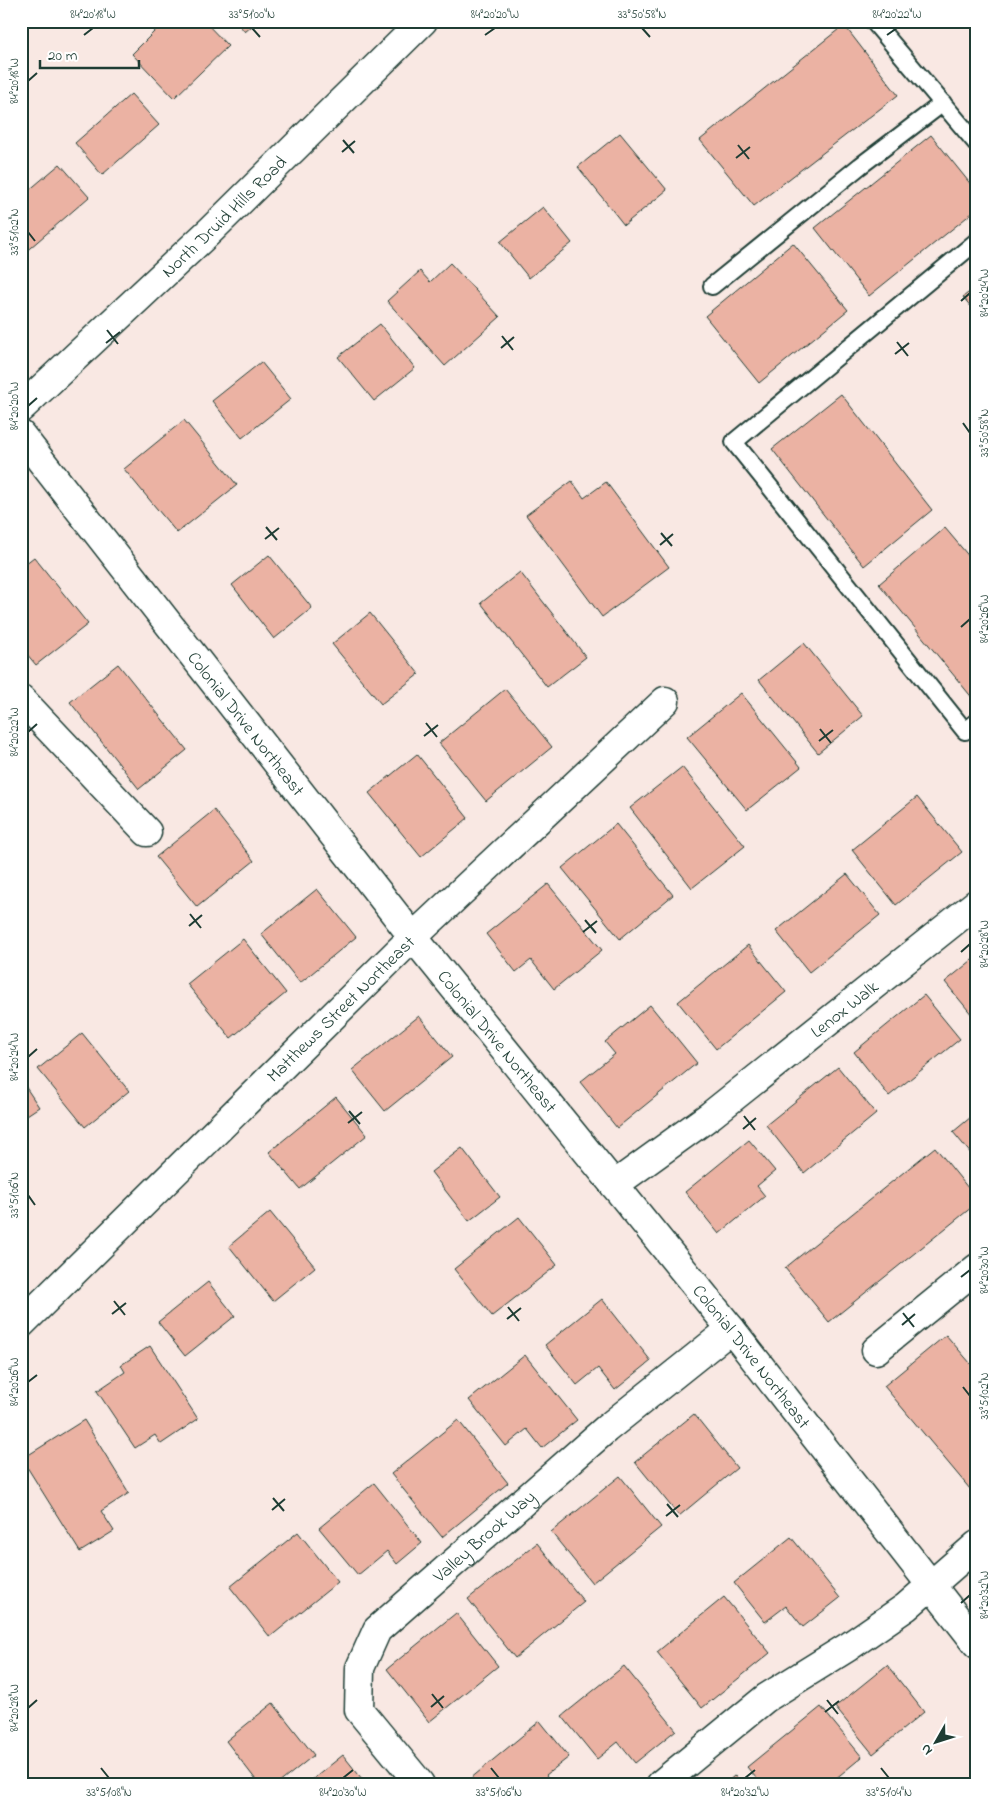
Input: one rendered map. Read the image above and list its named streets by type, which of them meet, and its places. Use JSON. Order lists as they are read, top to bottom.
{
  "streets": {
    "street": [
      "North Druid Hills Road",
      "Colonial Drive Northeast",
      "Matthews Street Northeast",
      "Lenox Walk",
      "Valley Brook Way"
    ]
  },
  "crossings": [
    ["Colonial Drive Northeast", "Matthews Street Northeast"],
    ["Colonial Drive Northeast", "Lenox Walk"],
    ["Colonial Drive Northeast", "Valley Brook Way"]
  ],
  "scale_bar": "20 m",
  "north": "bottom left",
  "coordinates": [
    "84°20'18\"W",
    "33°51'00\"N",
    "84°20'20\"W",
    "33°50'58\"N",
    "84°20'22\"W",
    "33°51'02\"N",
    "84°20'24\"W",
    "84°20'26\"W",
    "84°20'28\"W",
    "33°51'06\"N",
    "84°20'30\"W",
    "84°20'32\"W",
    "33°51'08\"N",
    "33°51'04\"N"
  ]
}
